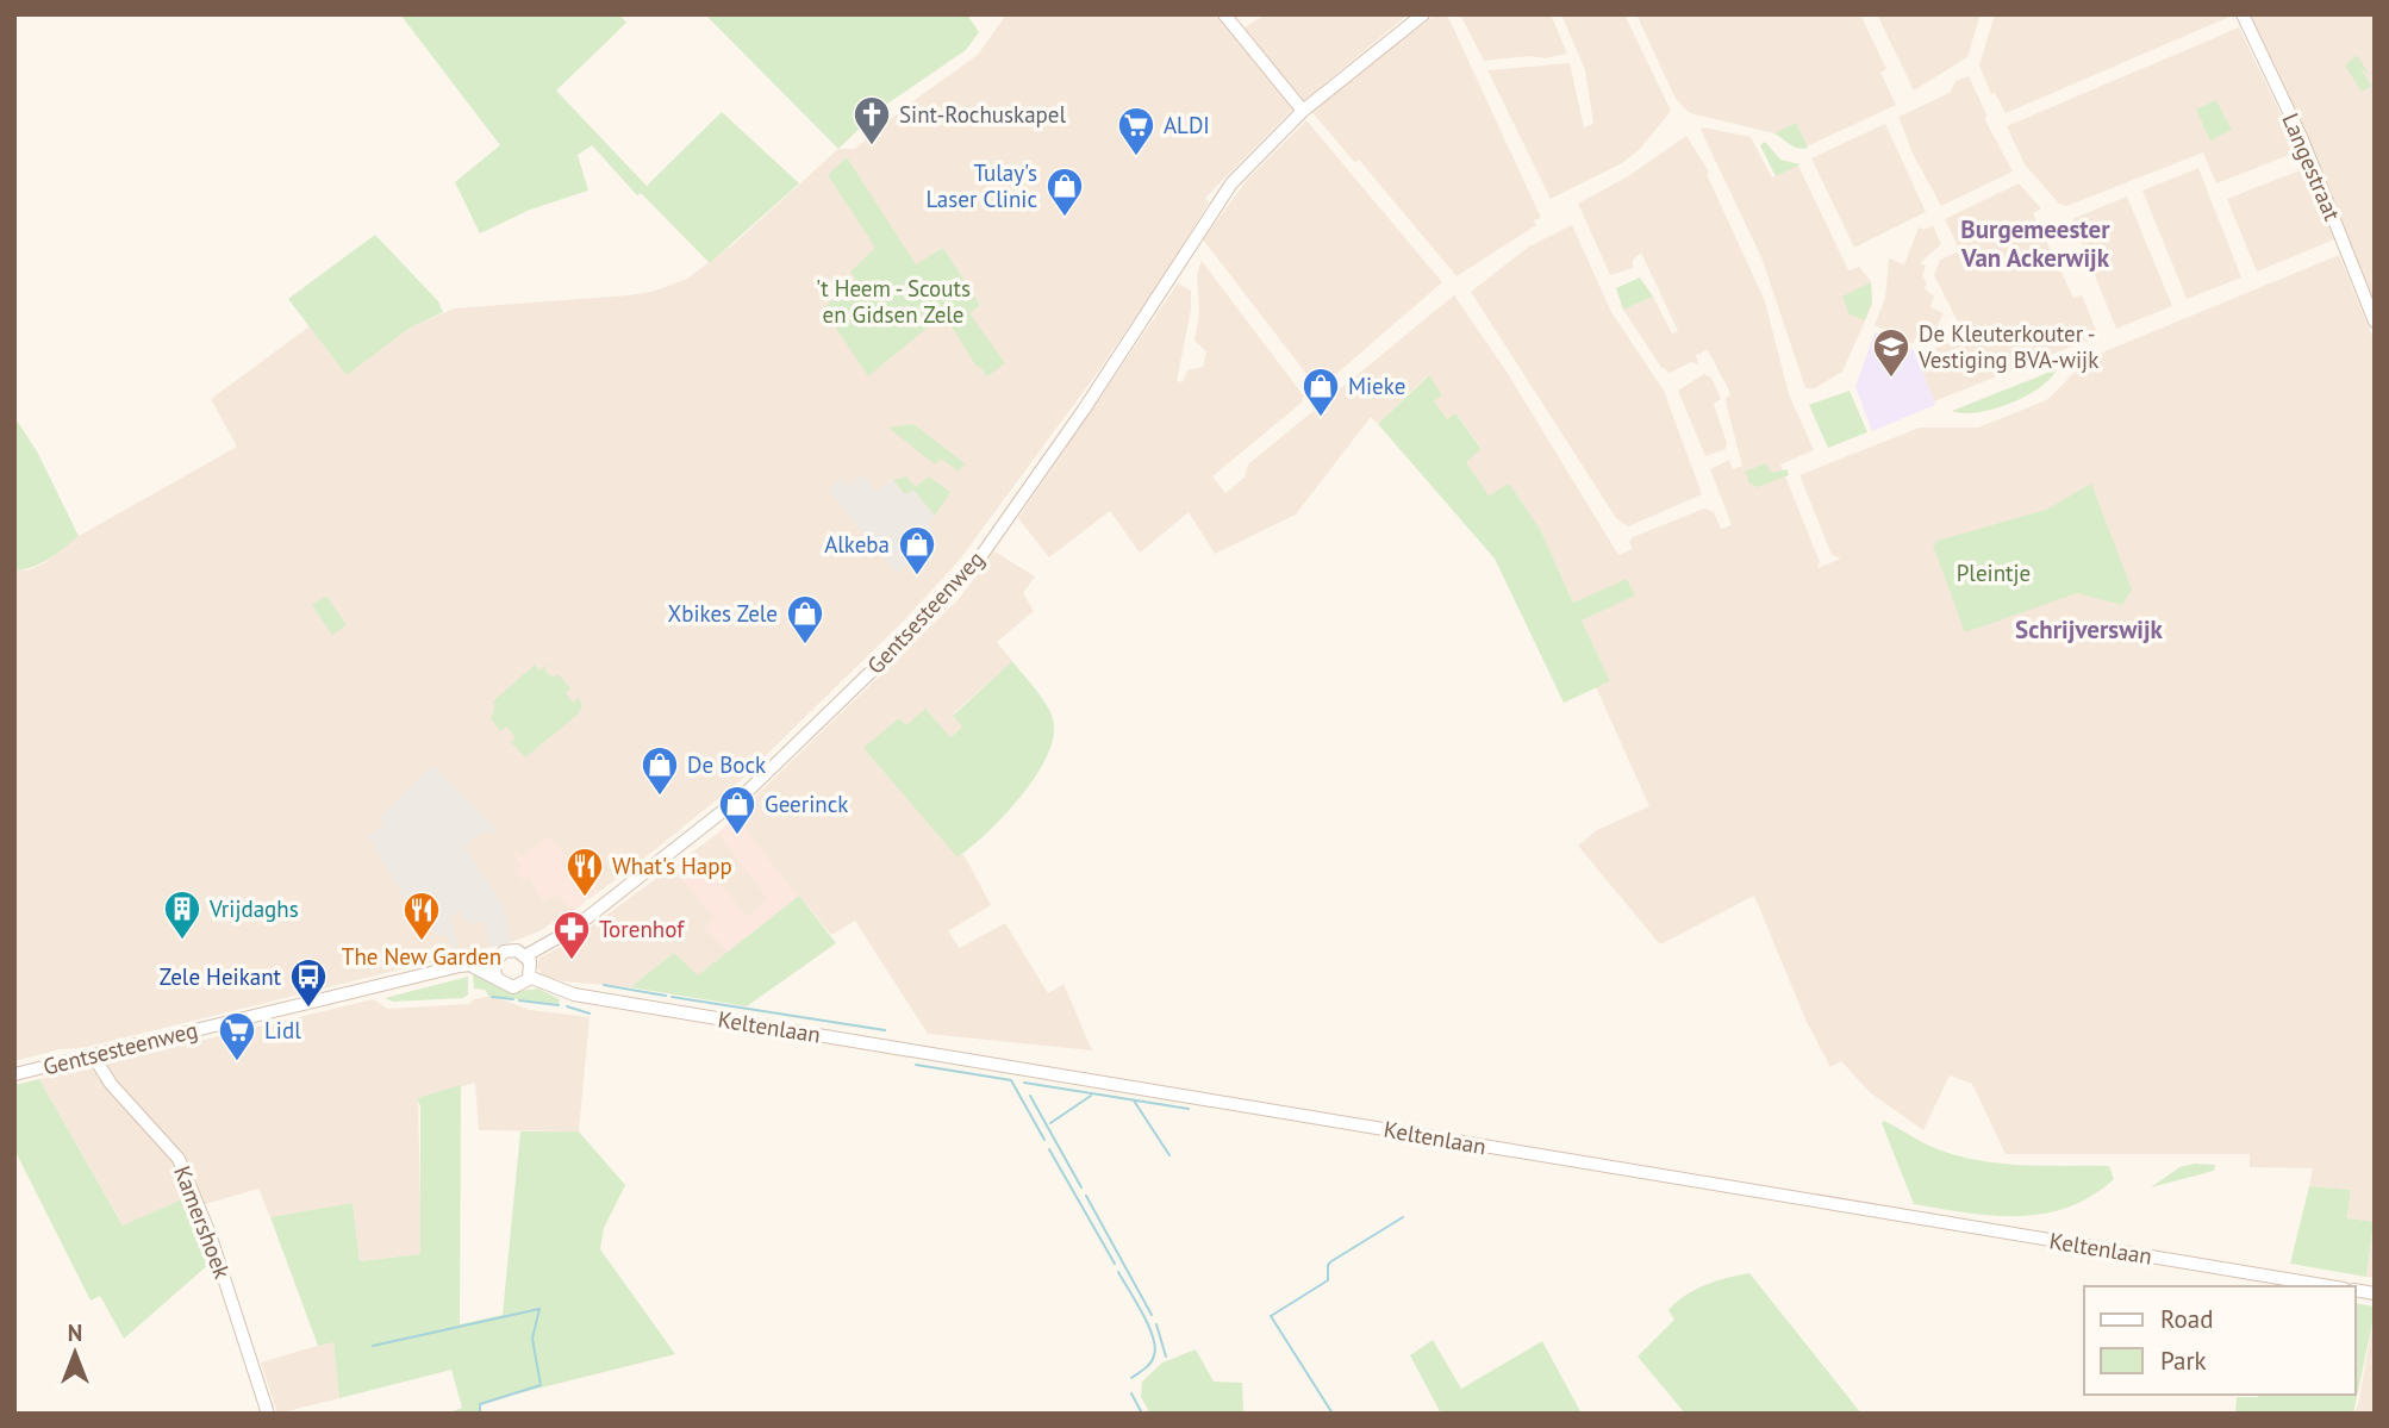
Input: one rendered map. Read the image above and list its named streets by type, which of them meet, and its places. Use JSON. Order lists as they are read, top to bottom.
{
  "streets": {
    "main road": [
      "Langestraat",
      "Gentsesteenweg",
      "Keltenlaan",
      "Kamershoek"
    ]
  },
  "crossings": [
    ["Gentsesteenweg", "Keltenlaan"],
    ["Gentsesteenweg", "Kamershoek"]
  ],
  "districts": ["Burgemeester Van Ackerwijk", "Schrijverswijk"],
  "parks": ["'t Heem - Scouts en Gidsen Zele", "Pleintje"],
  "places": {
    "church": ["Sint-Rochuskapel"],
    "supermarket": ["ALDI", "Lidl"],
    "shop": [
      "Tulay's Laser Clinic",
      "Mieke",
      "Alkeba",
      "Xbikes Zele",
      "De Bock",
      "Geerinck"
    ],
    "school or university": ["De Kleuterkouter - Vestiging BVA-wijk"],
    "restaurant": ["What's Happ", "The New Garden"],
    "building": ["Vrijdaghs"],
    "pharmacy": ["Torenhof"],
    "bus stop": ["Zele Heikant"]
  },
  "legend": ["Road", "Park"],
  "north": "top"
}
